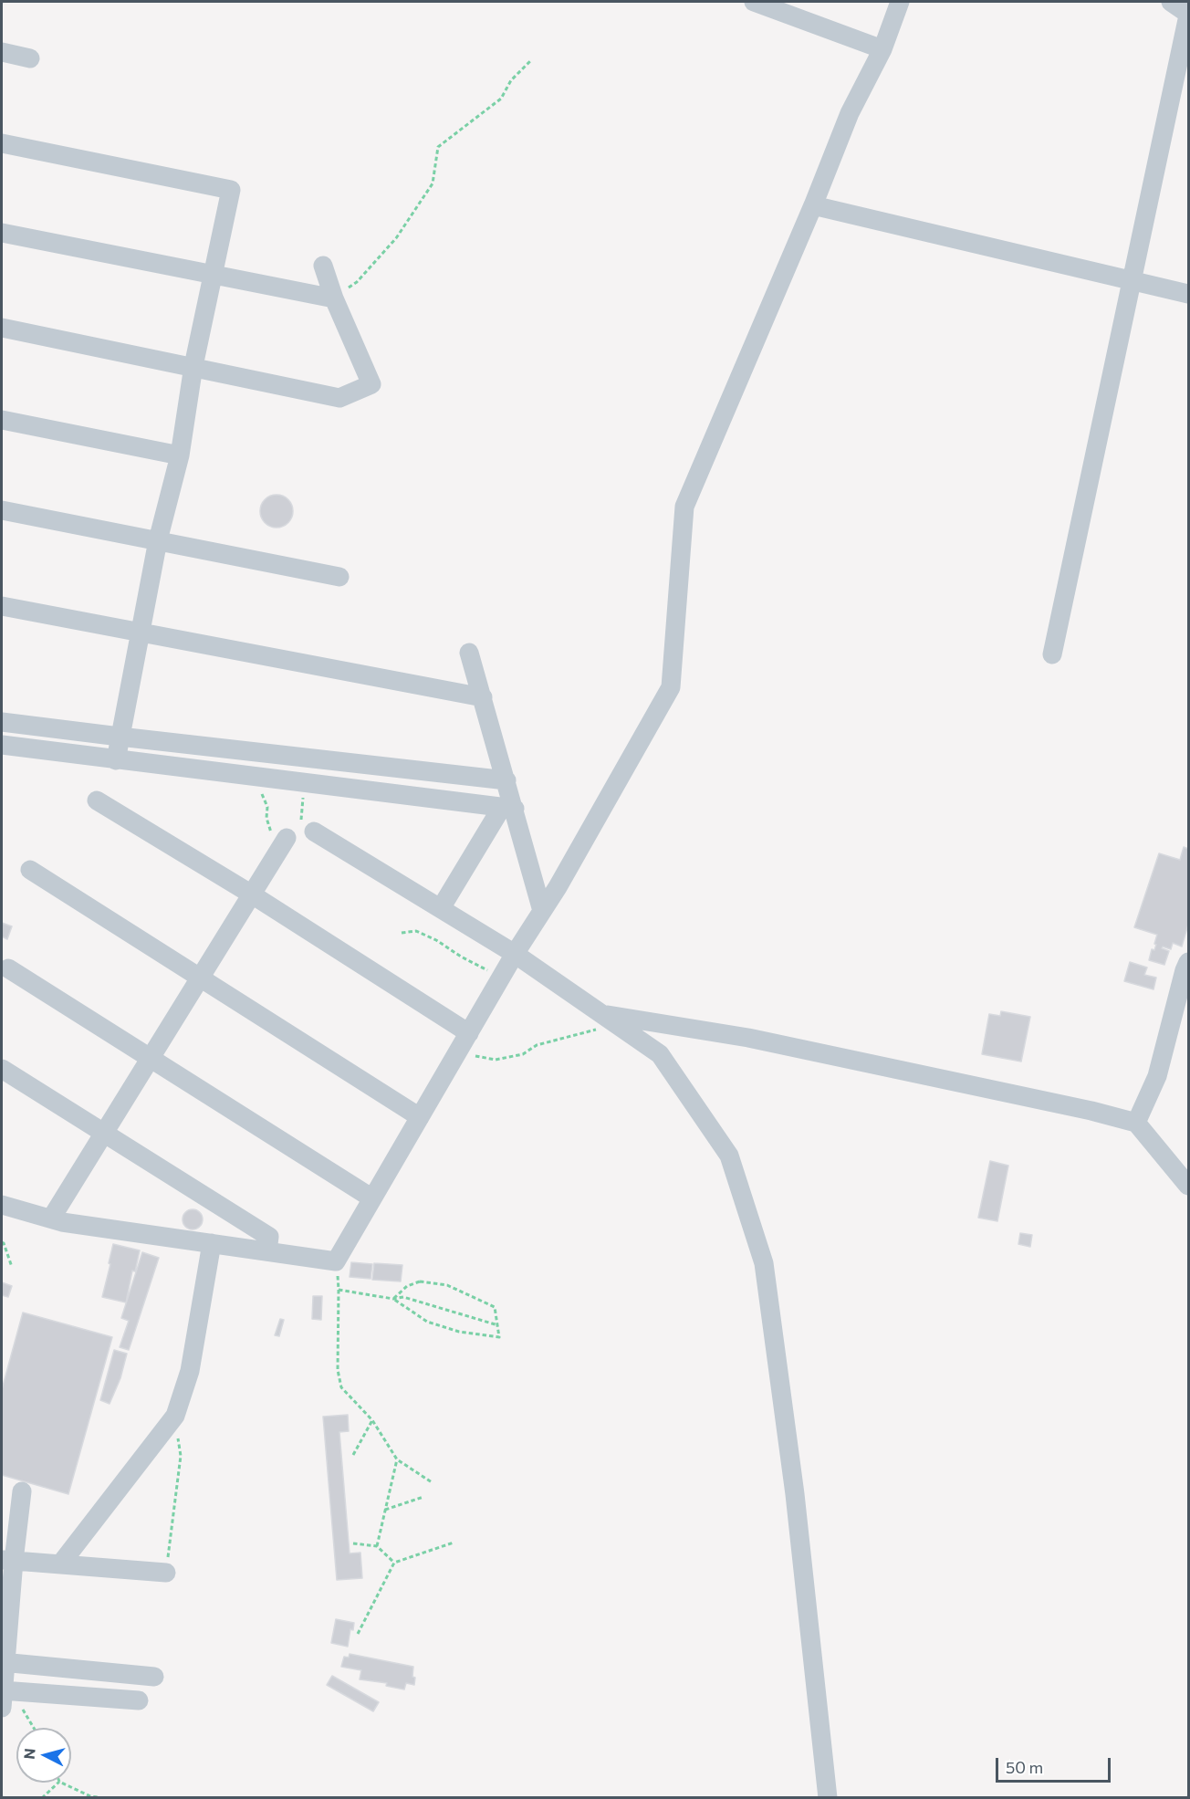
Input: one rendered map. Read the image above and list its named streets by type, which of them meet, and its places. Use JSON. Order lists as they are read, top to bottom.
{
  "scale_bar": "50 m",
  "north": "left"
}
